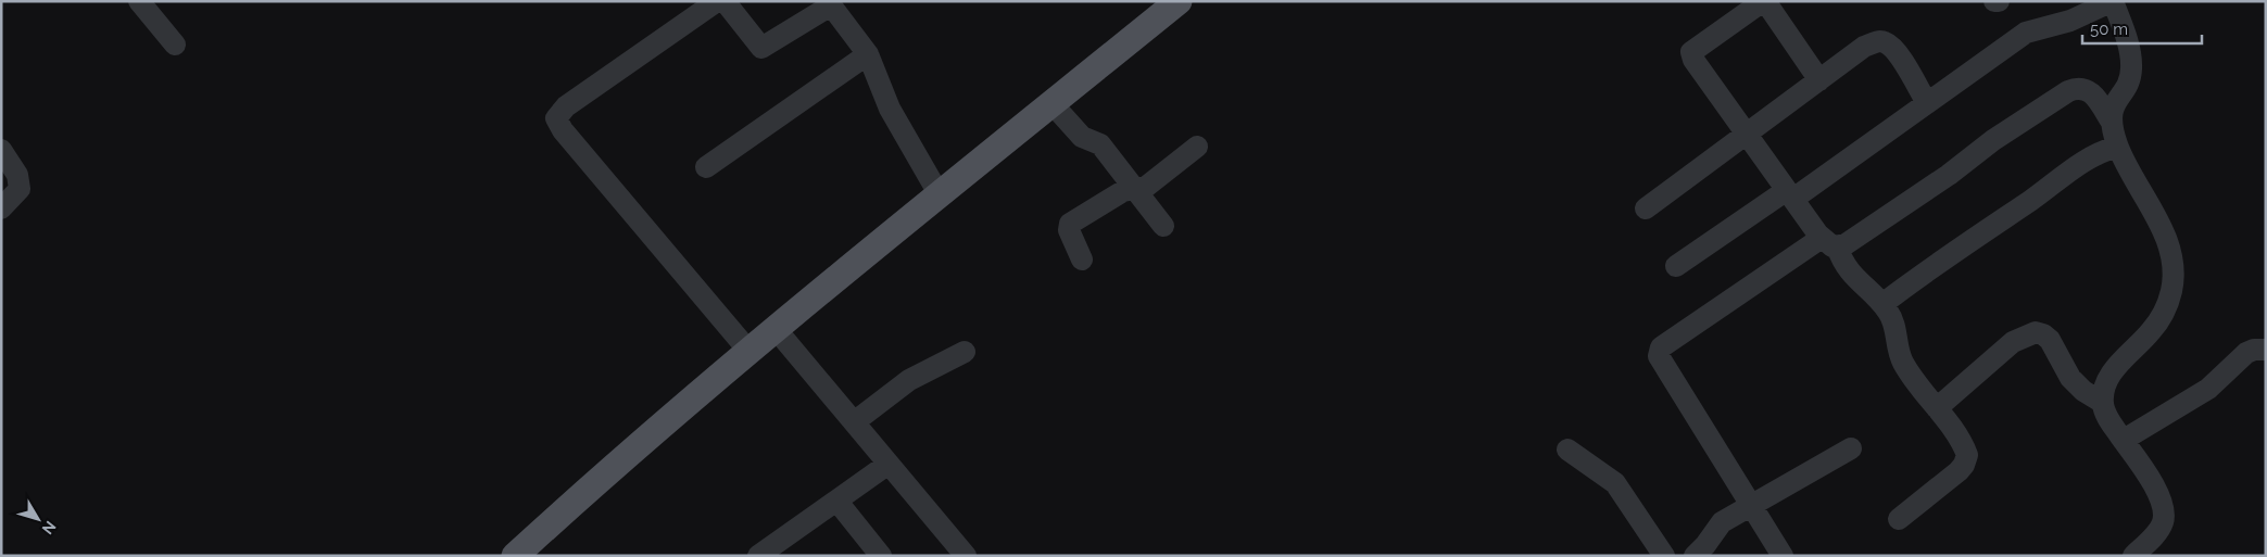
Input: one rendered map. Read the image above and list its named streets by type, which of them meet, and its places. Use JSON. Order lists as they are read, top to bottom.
{
  "scale_bar": "50 m",
  "north": "bottom right"
}
